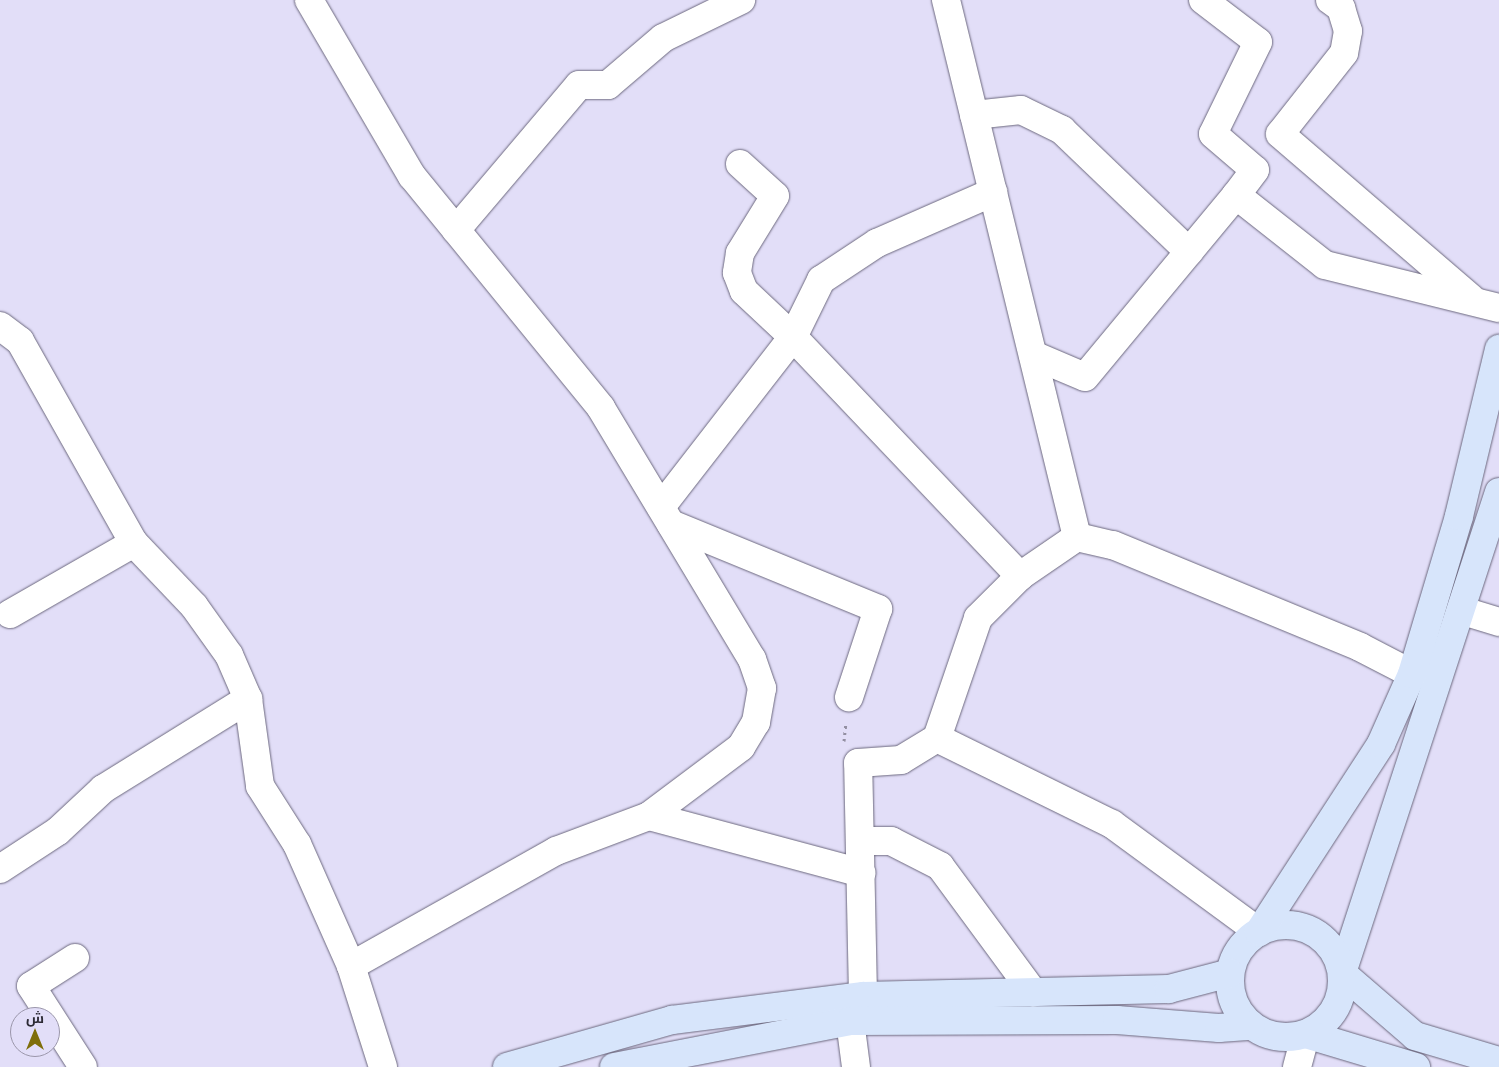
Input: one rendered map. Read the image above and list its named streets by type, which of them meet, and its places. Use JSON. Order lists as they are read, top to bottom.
{
  "north": "top"
}
